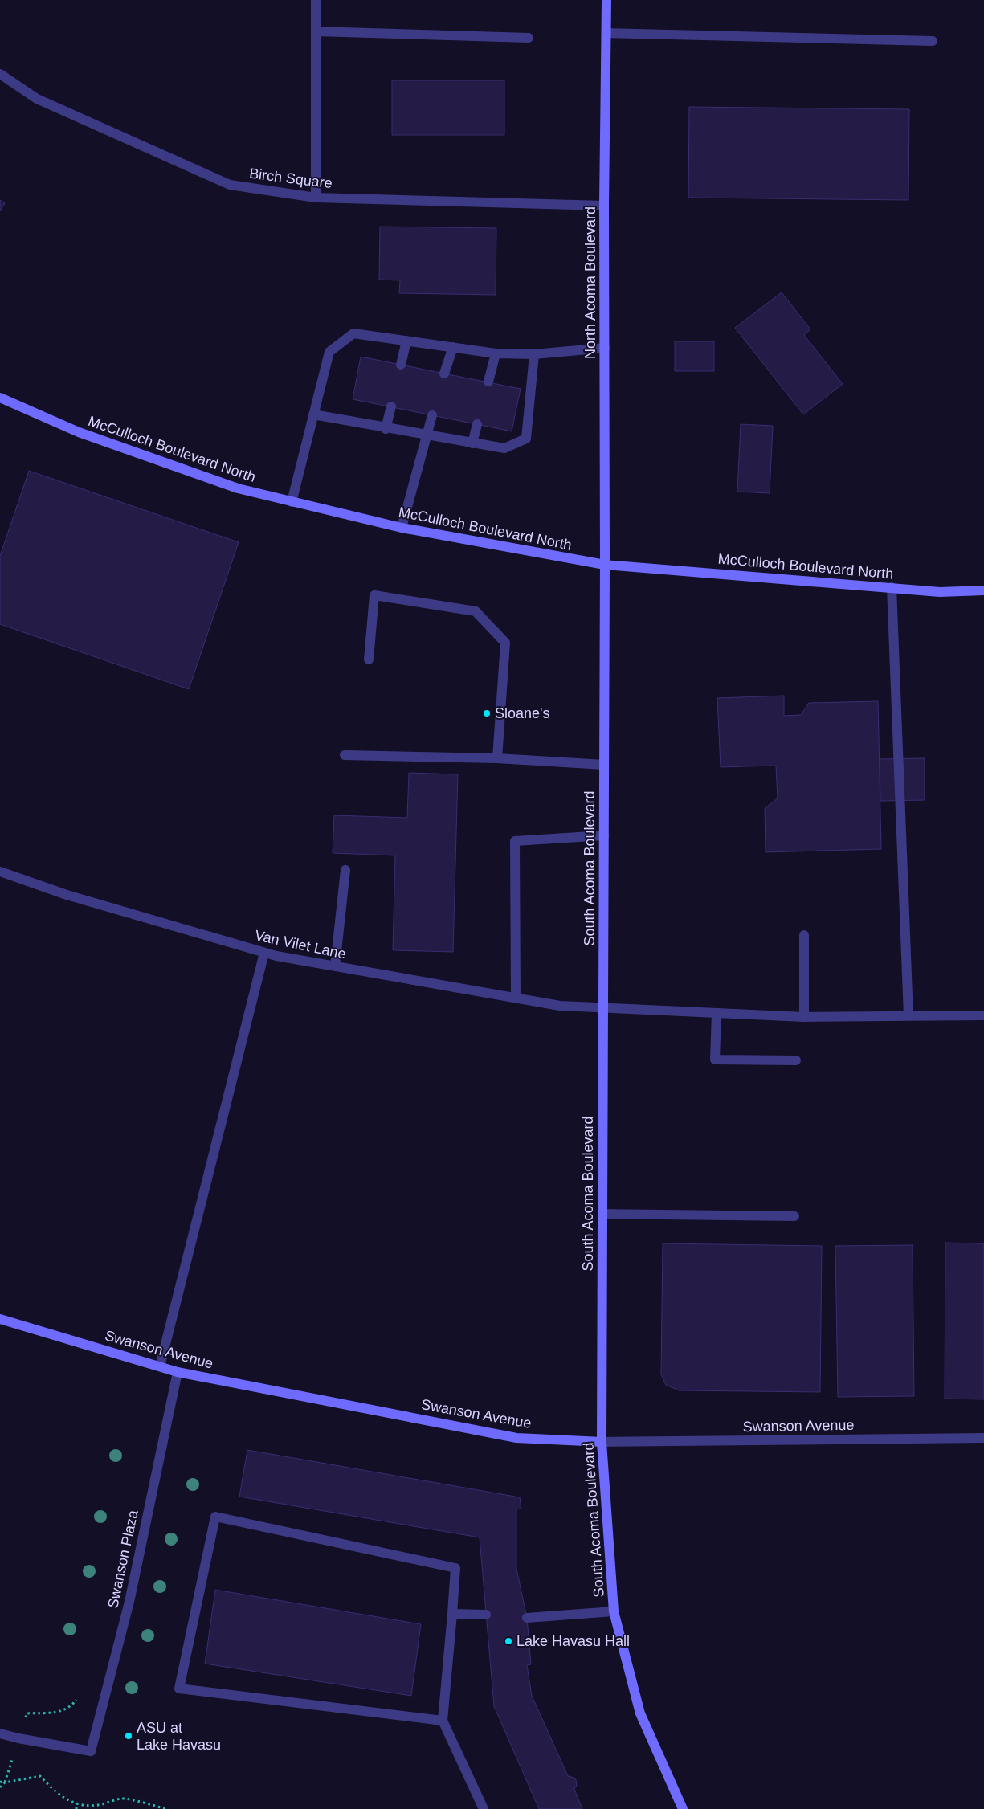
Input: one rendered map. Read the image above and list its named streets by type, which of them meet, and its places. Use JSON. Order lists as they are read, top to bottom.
{
  "streets": {
    "main road": [
      "North Acoma Boulevard",
      "McCulloch Boulevard North",
      "South Acoma Boulevard",
      "Swanson Avenue"
    ],
    "street": ["Birch Square", "Van Vilet Lane", "Swanson Plaza"]
  },
  "crossings": [
    ["Birch Square", "North Acoma Boulevard"],
    ["North Acoma Boulevard", "McCulloch Boulevard North"],
    ["North Acoma Boulevard", "South Acoma Boulevard"],
    ["McCulloch Boulevard North", "South Acoma Boulevard"],
    ["South Acoma Boulevard", "Van Vilet Lane"],
    ["South Acoma Boulevard", "Swanson Avenue"],
    ["Swanson Avenue", "Swanson Plaza"]
  ],
  "places": ["Sloane's", "Lake Havasu Hall", "ASU at Lake Havasu"]
}
